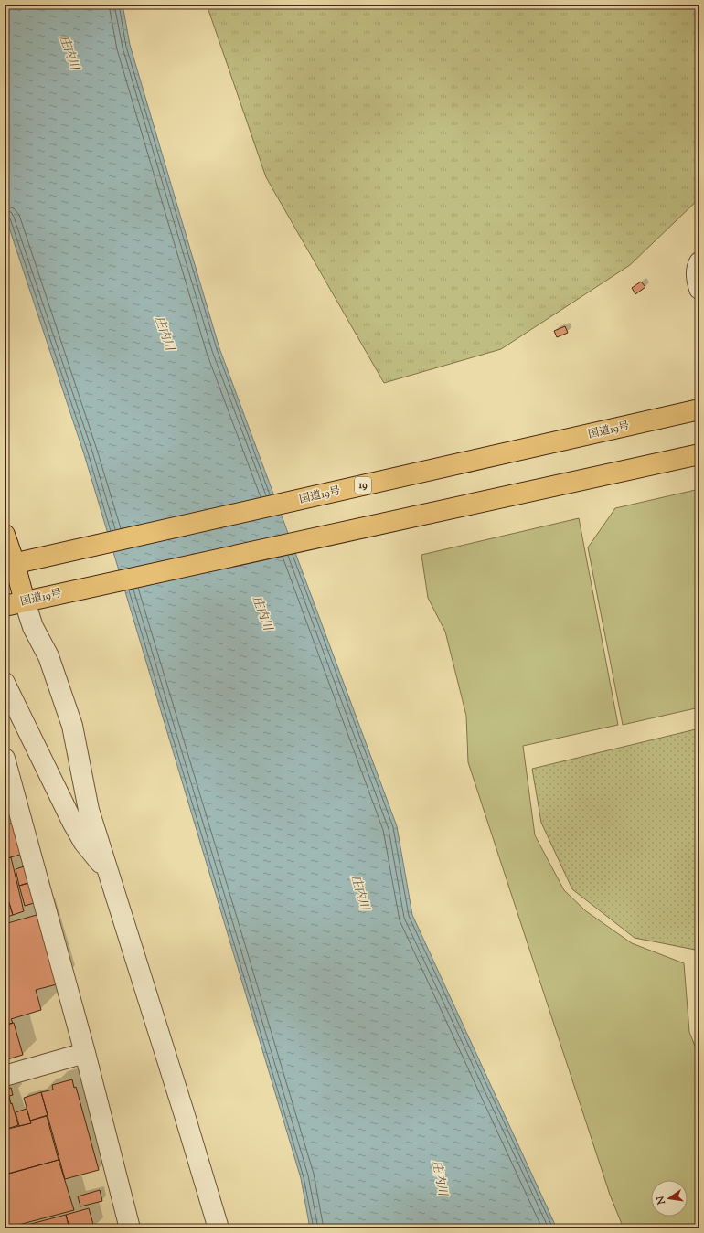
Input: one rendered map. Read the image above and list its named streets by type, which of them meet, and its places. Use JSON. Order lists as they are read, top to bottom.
{
  "streets": {
    "main road": ["国道19号", "19"]
  },
  "water": ["庄内川"],
  "north": "left"
}
